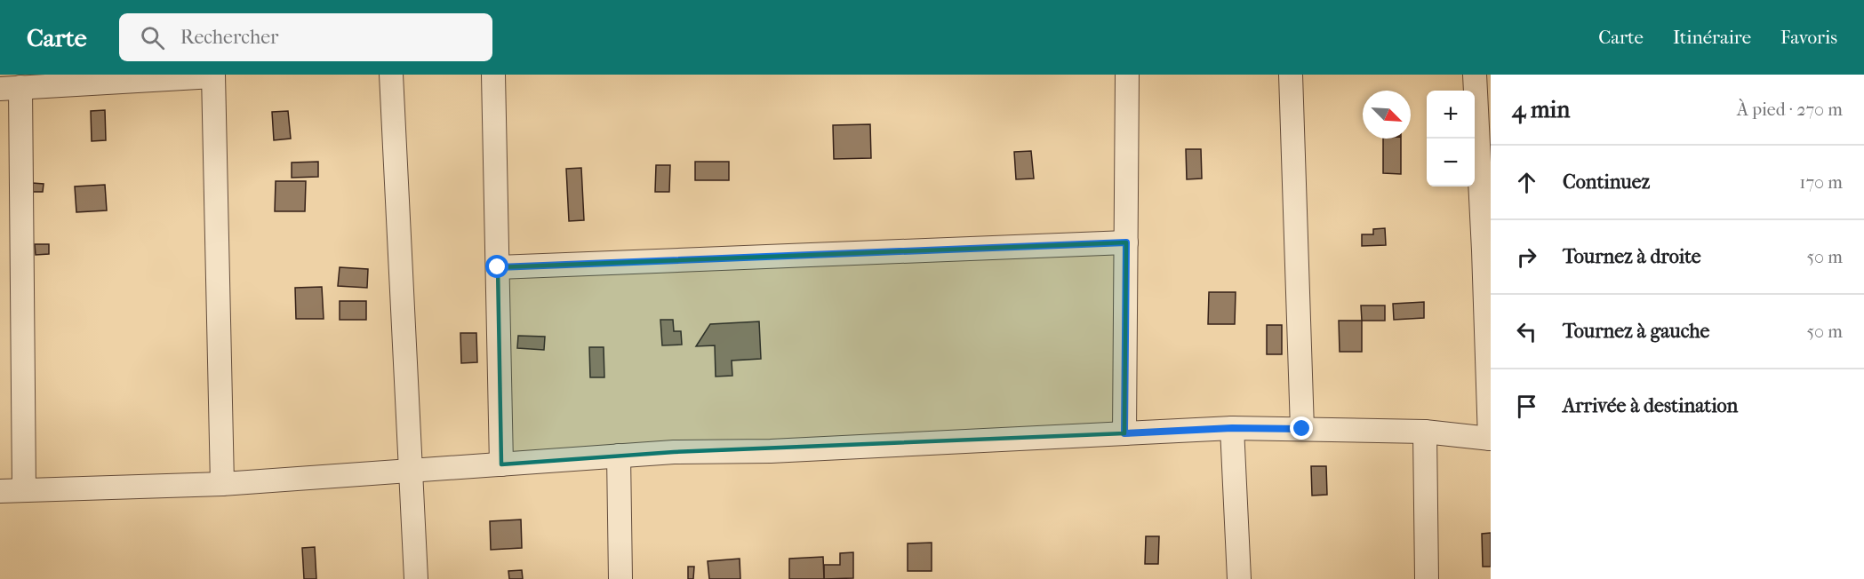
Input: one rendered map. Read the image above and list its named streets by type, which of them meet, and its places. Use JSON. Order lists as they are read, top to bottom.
{
  "north": "bottom right",
  "page": {
    "header": "Carte",
    "search": "Rechercher",
    "nav": ["Carte", "Itinéraire", "Favoris"],
    "heading": ["4 min", "À pied · 270 m"],
    "map_buttons": ["+", "−"],
    "list": [
      ["Continuez", "170 m"],
      ["Tournez à droite", "50 m"],
      ["Tournez à gauche", "50 m"],
      "Arrivée à destination"
    ]
  }
}
